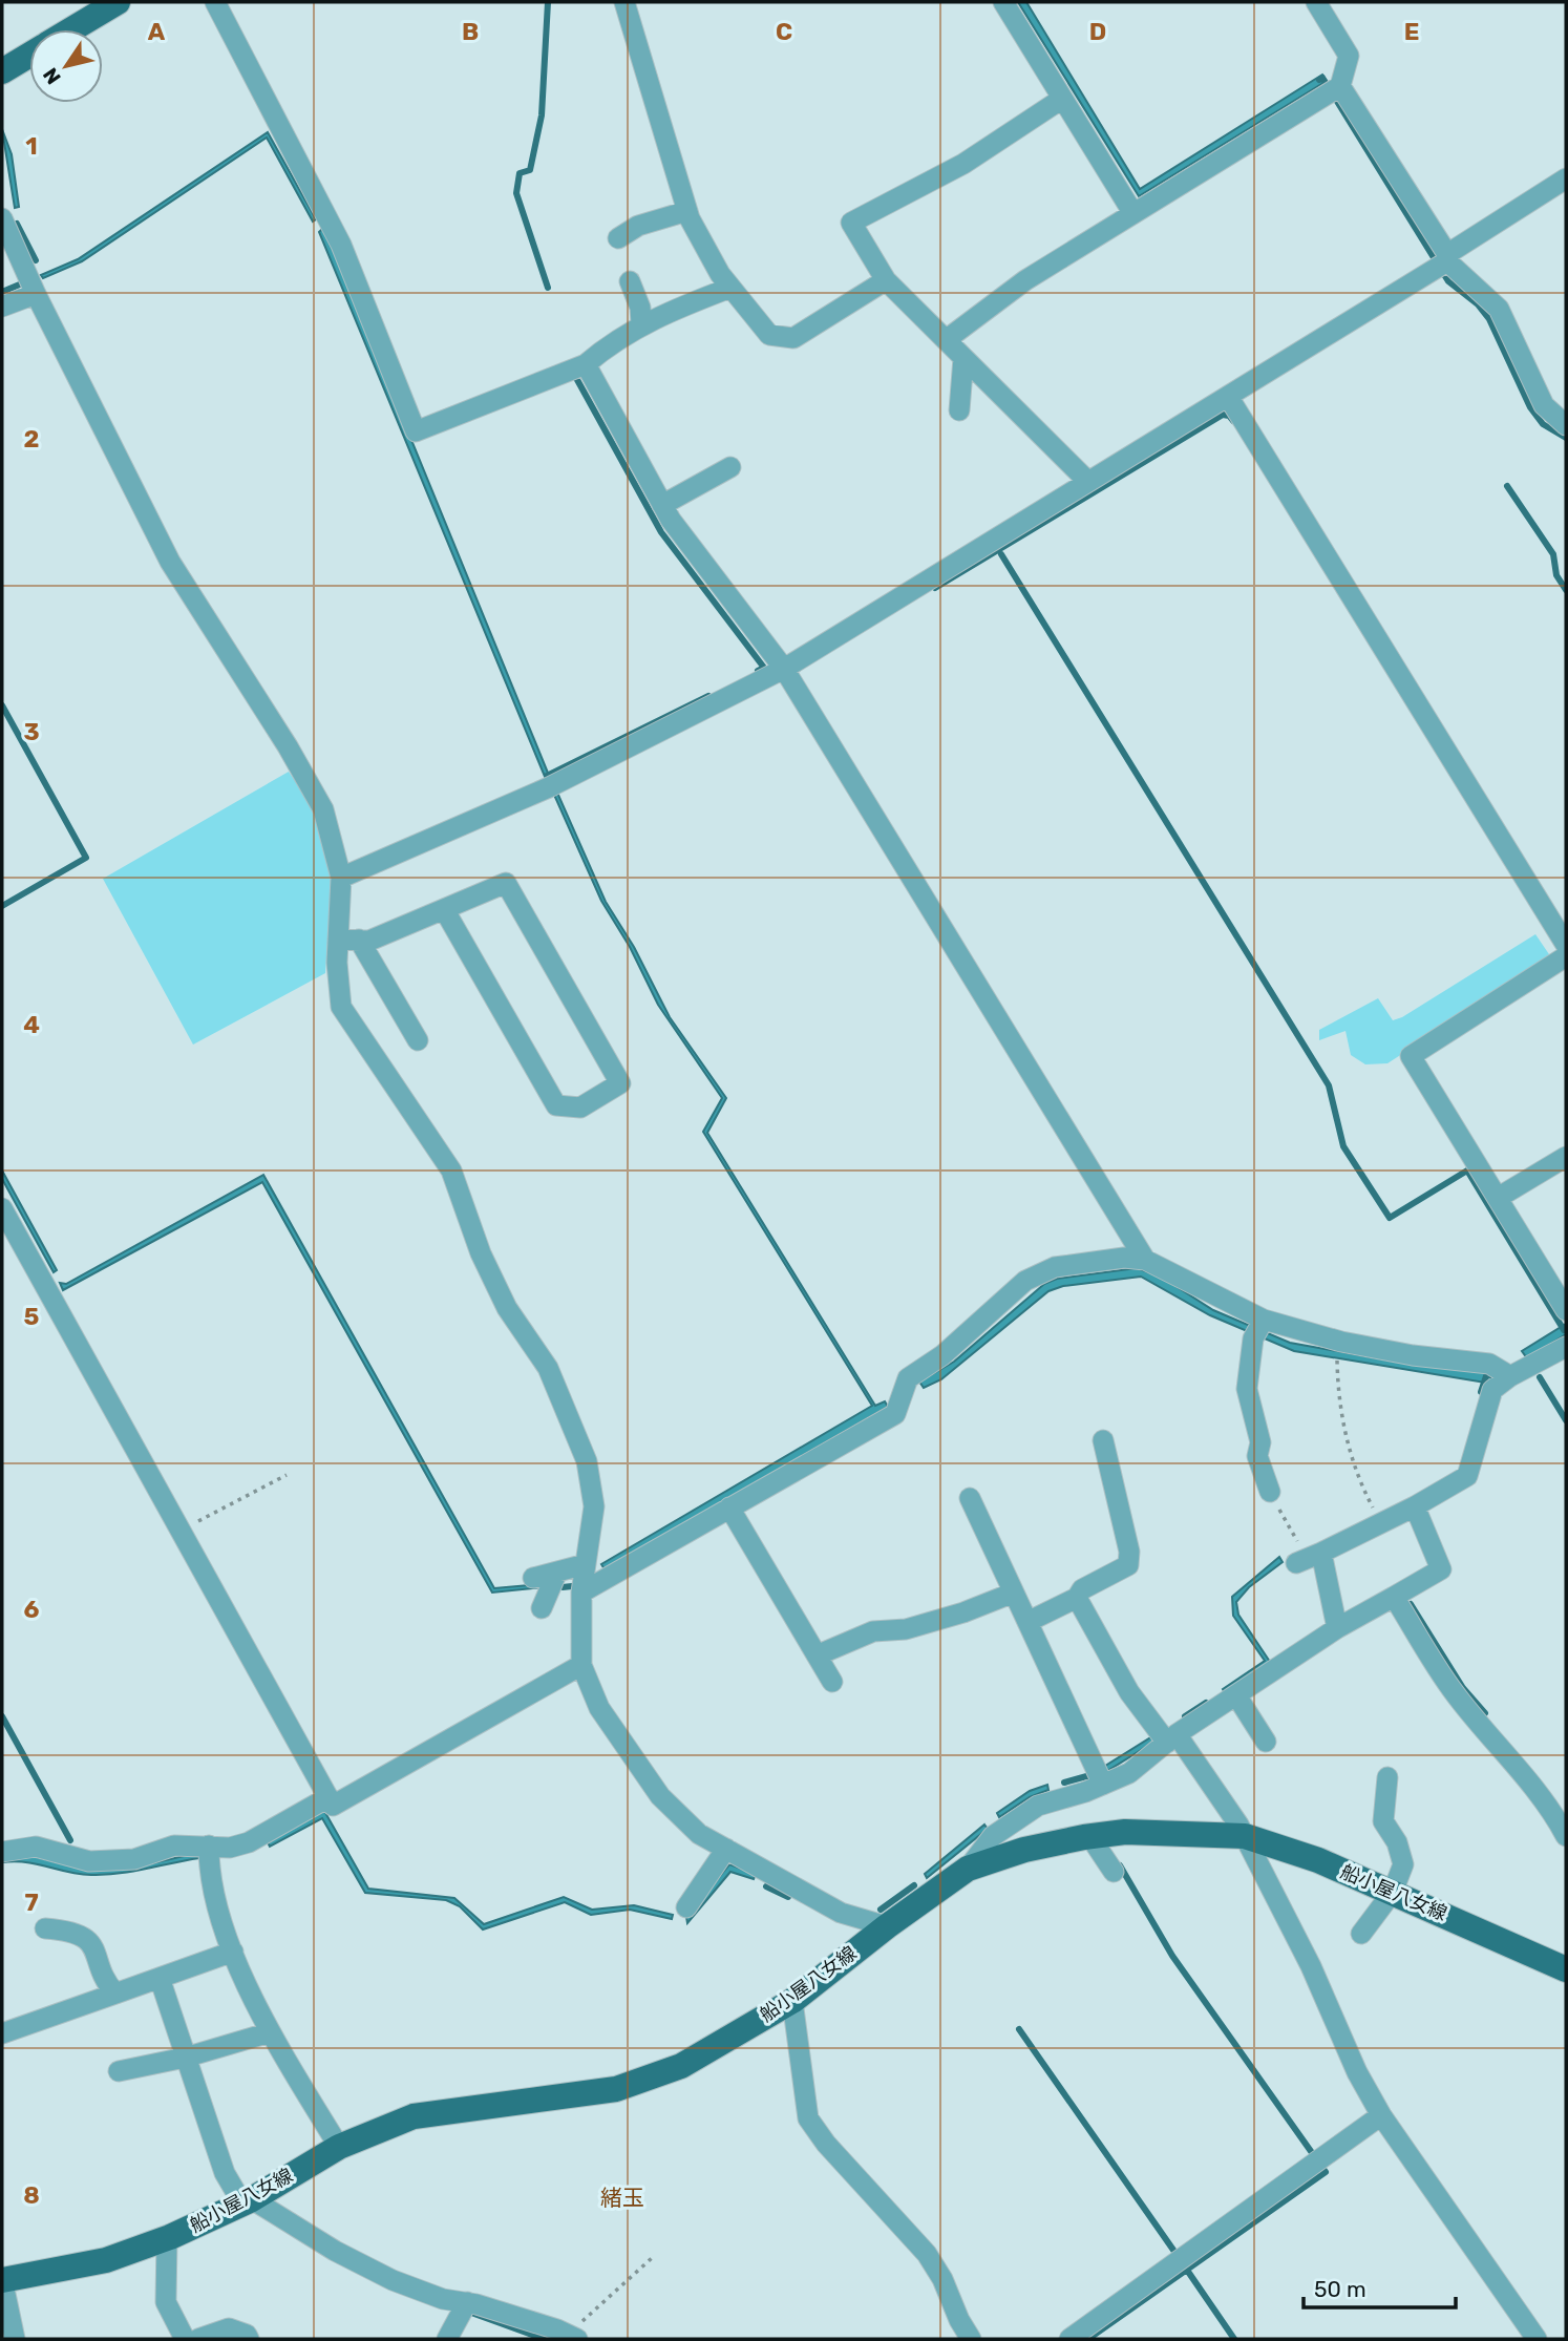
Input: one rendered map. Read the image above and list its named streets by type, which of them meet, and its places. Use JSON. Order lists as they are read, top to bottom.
{
  "streets": {
    "main road": ["船小屋八女線"]
  },
  "districts": ["緒玉"],
  "scale_bar": "50 m",
  "north": "bottom left",
  "grid": {
    "columns": [
      "A",
      "B",
      "C",
      "D",
      "E"
    ],
    "rows": [
      "1",
      "2",
      "3",
      "4",
      "5",
      "6",
      "7",
      "8"
    ]
  }
}
